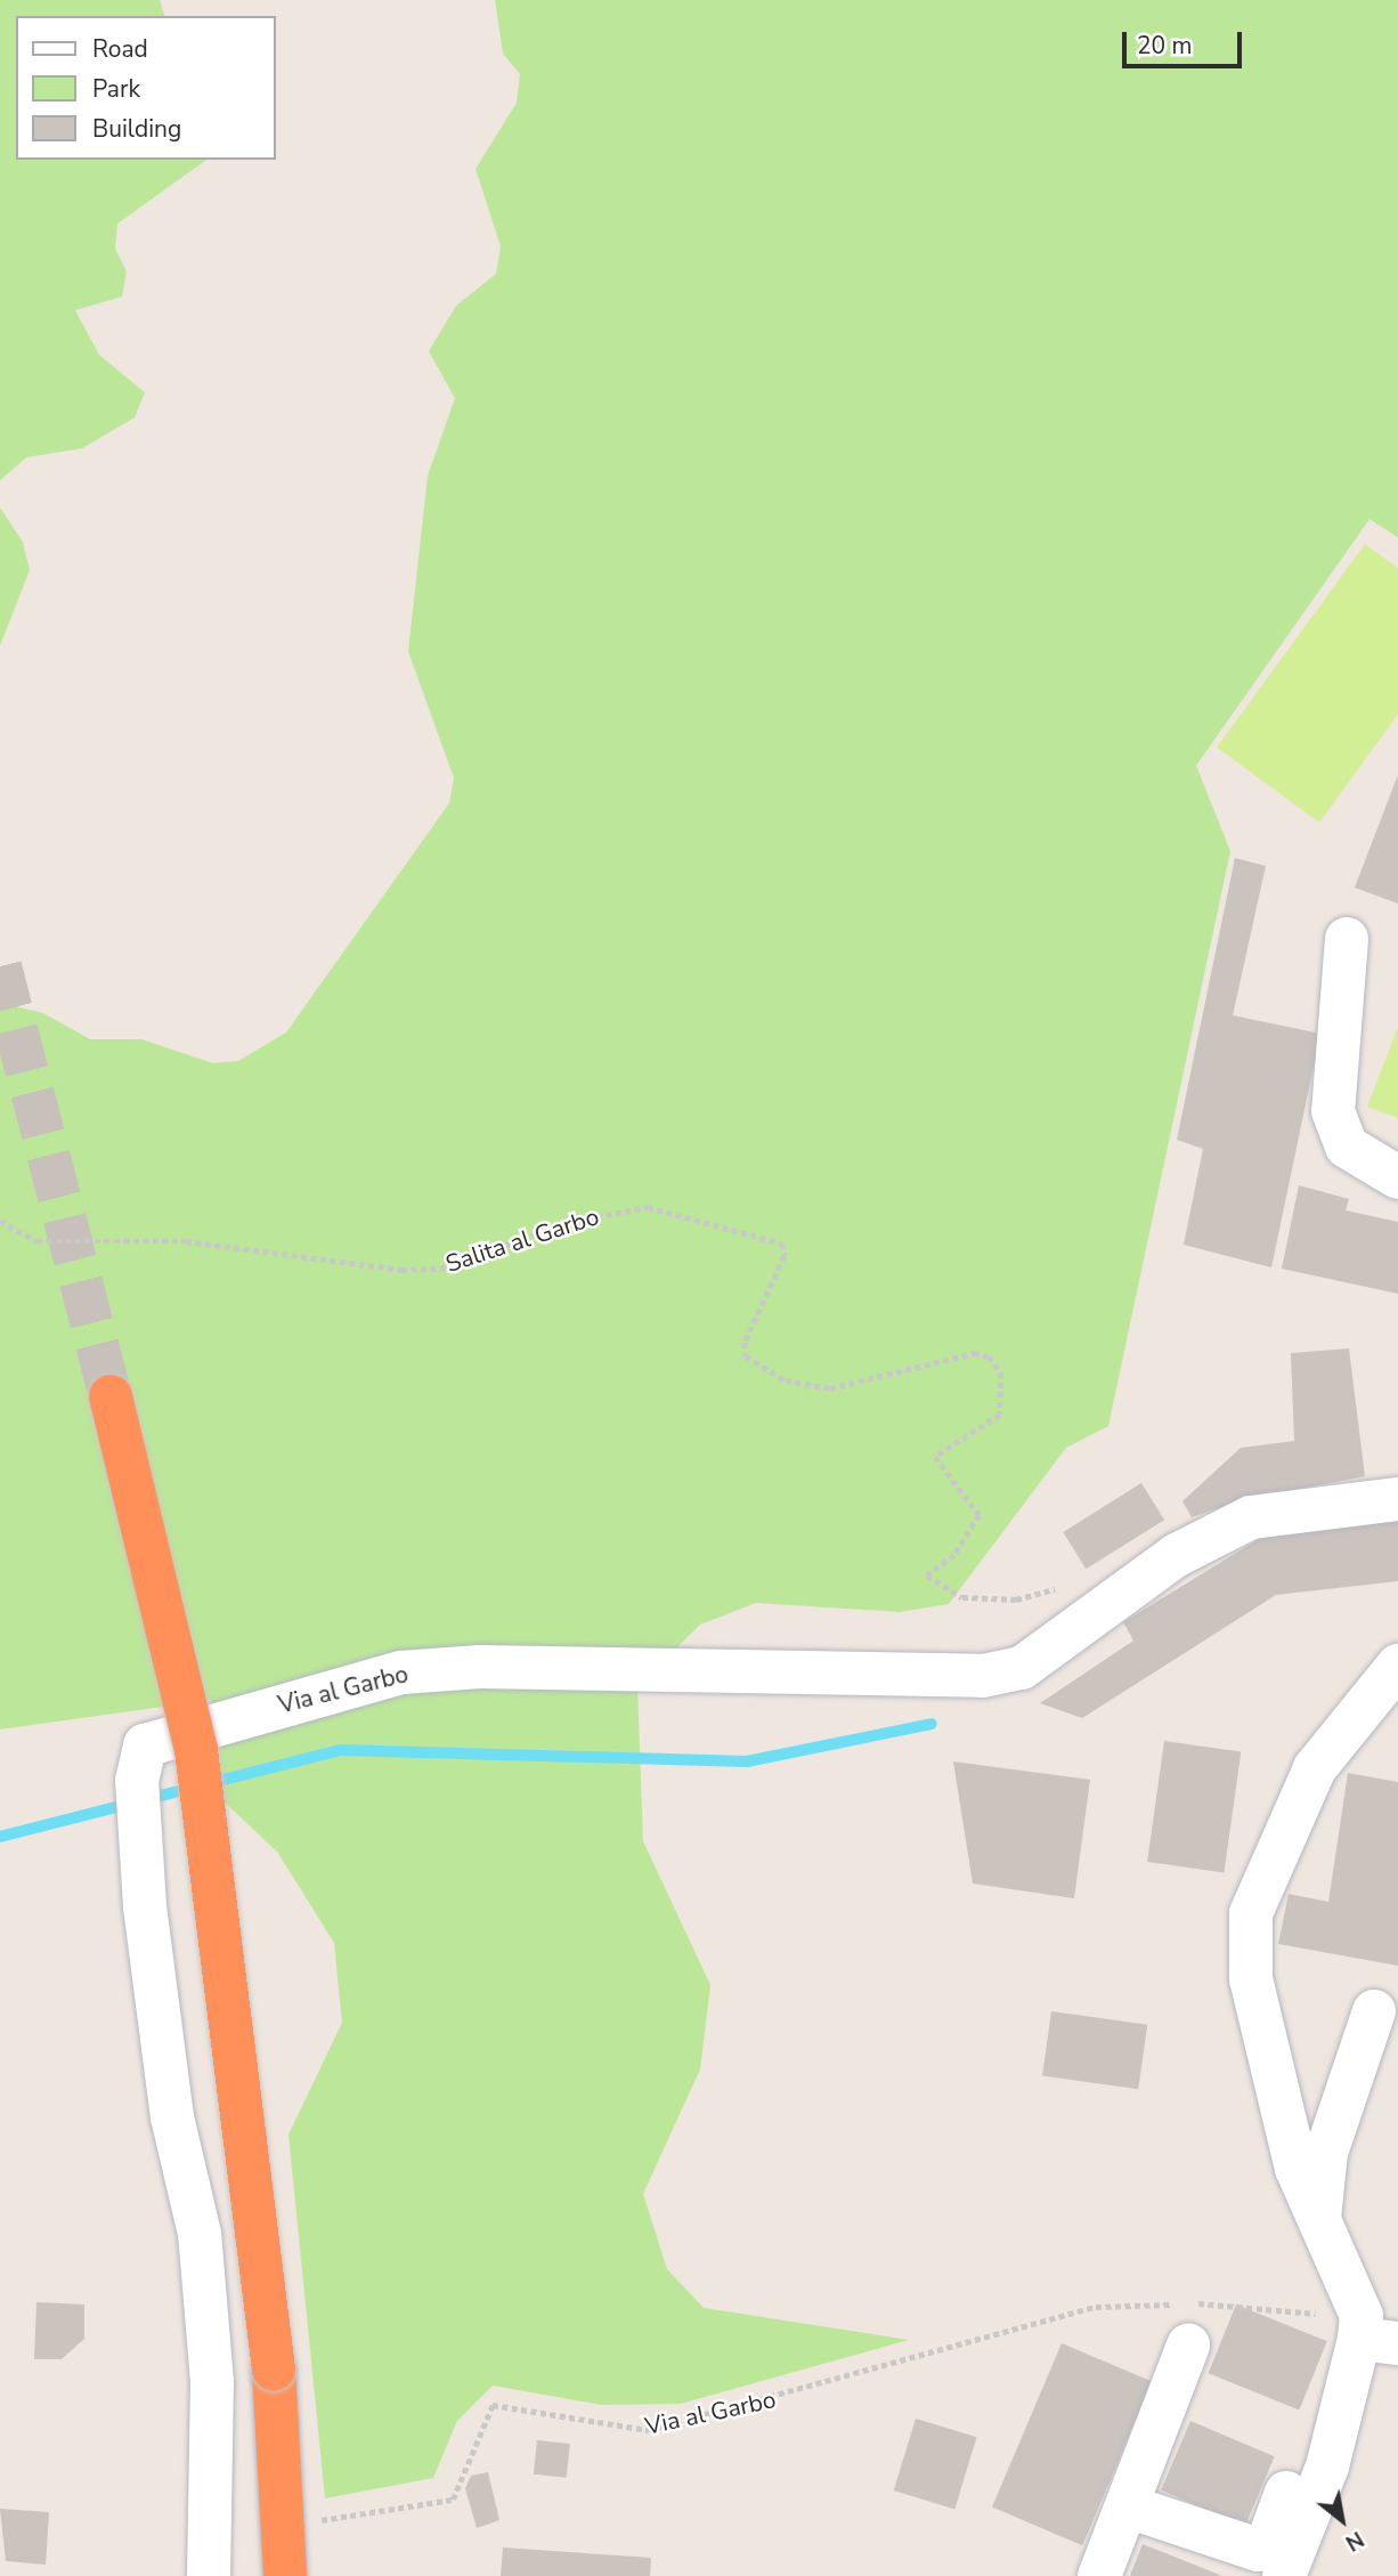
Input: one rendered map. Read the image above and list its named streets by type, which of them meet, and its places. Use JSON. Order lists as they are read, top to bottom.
{
  "streets": {
    "street": ["Via al Garbo"],
    "path": ["Salita al Garbo"]
  },
  "legend": ["Road", "Park", "Building"],
  "scale_bar": "20 m",
  "north": "bottom right"
}
